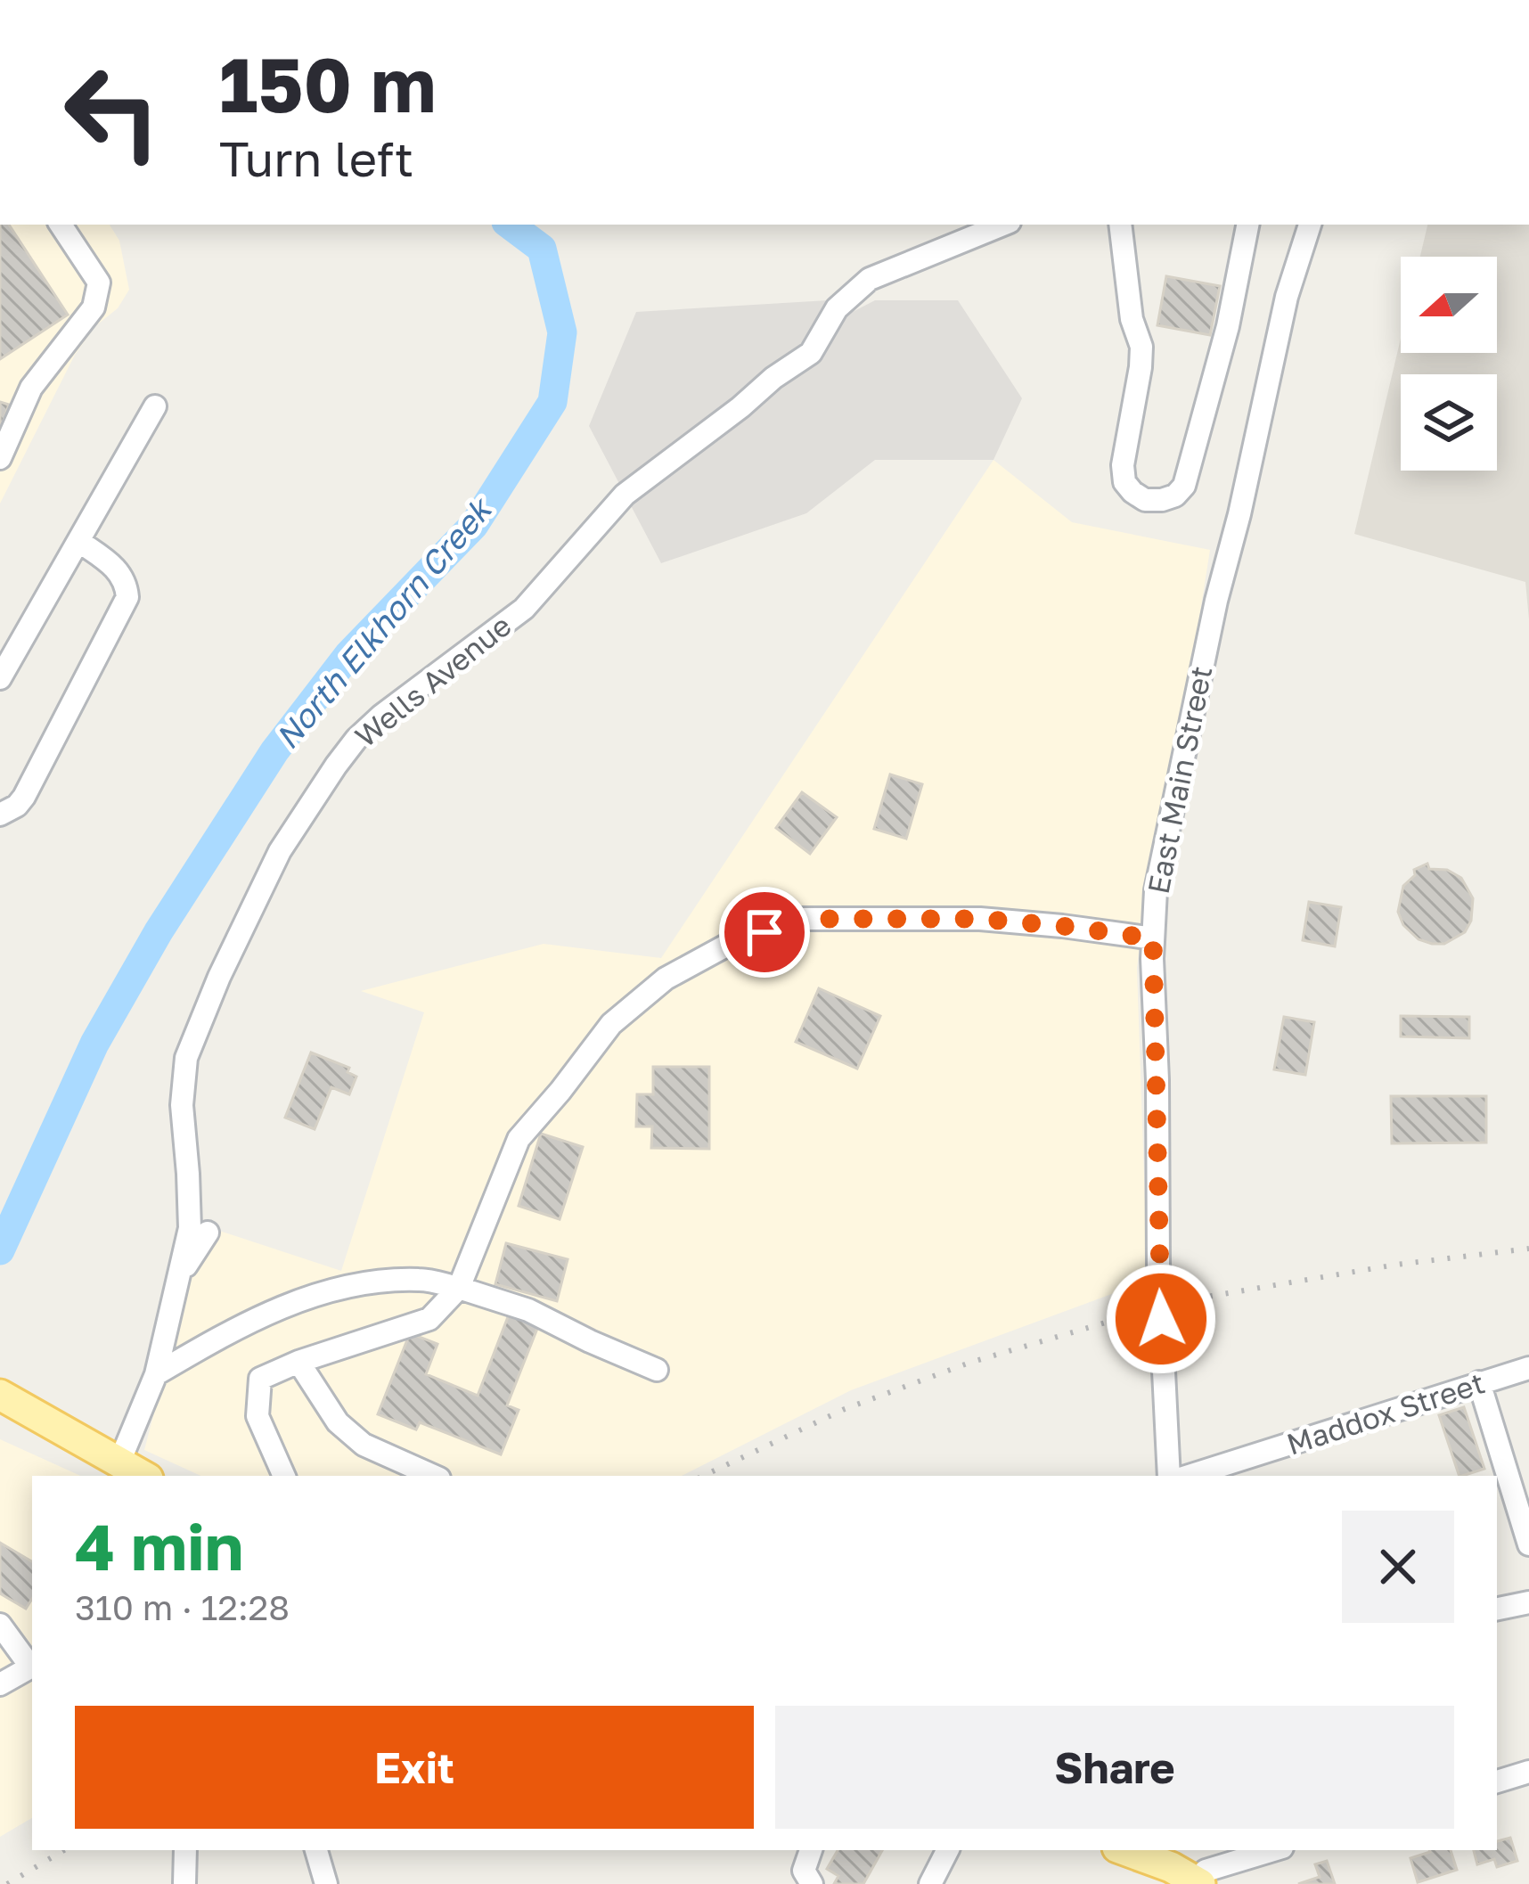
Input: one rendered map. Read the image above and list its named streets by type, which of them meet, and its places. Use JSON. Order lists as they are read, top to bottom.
{
  "streets": {
    "street": ["Wells Avenue", "East Main Street", "Maddox Street"]
  },
  "water": ["North Elkhorn Creek"],
  "north": "left",
  "page": {
    "turn": ["150 m", "Turn left"],
    "heading": ["4 min", "310 m · 12:28"],
    "buttons": ["Exit", "Share"]
  }
}
